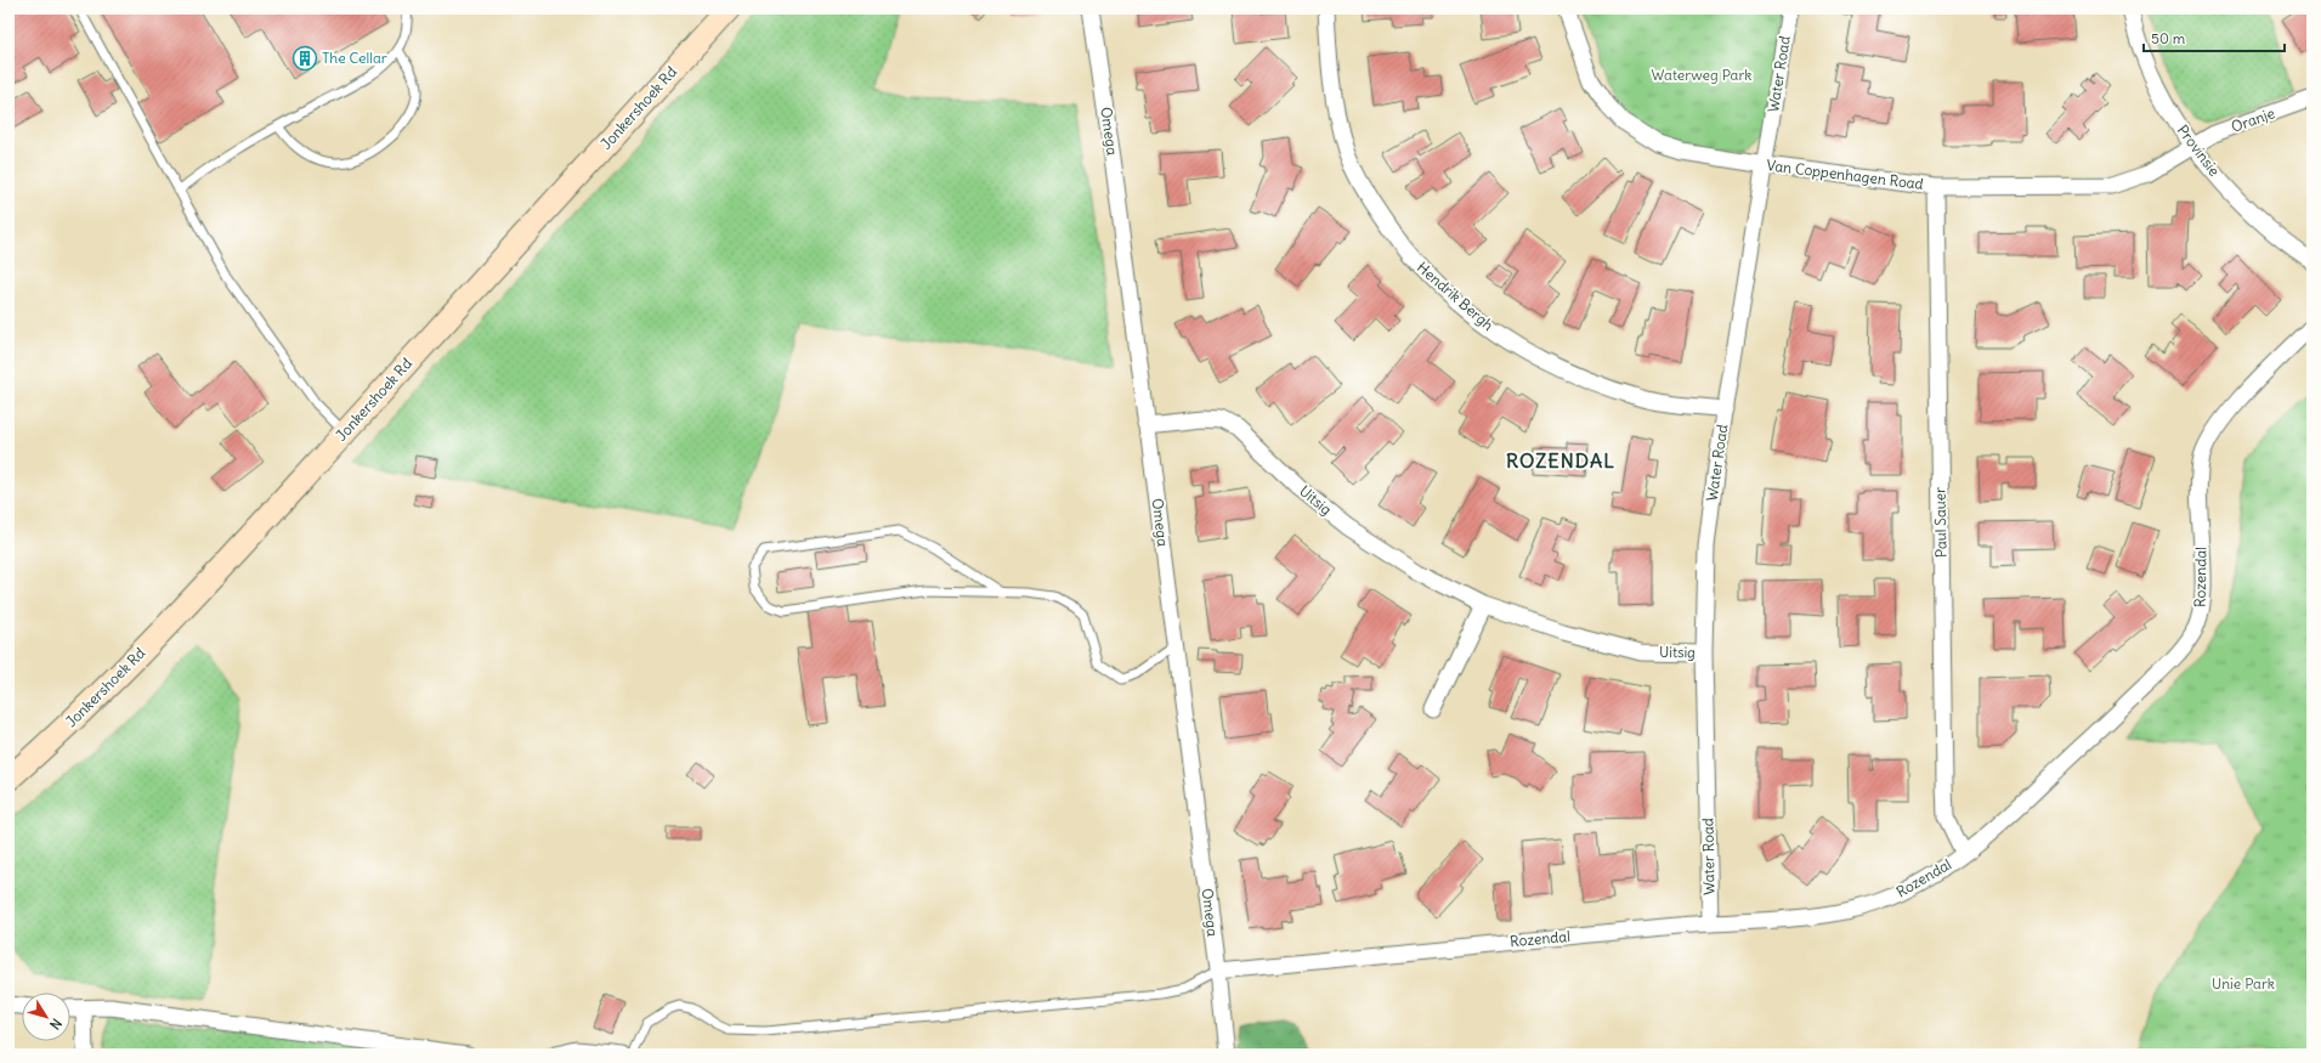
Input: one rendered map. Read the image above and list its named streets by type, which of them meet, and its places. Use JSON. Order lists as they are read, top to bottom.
{
  "streets": {
    "street": [
      "Water Road",
      "Jonkershoek Rd",
      "Oranje",
      "Omega",
      "Provinsie",
      "Van Coppenhagen Road",
      "Hendrik Bergh",
      "Uitsig",
      "Paul Sauer",
      "Rozendal"
    ]
  },
  "crossings": [
    ["Water Road", "Van Coppenhagen Road"],
    ["Water Road", "Hendrik Bergh"],
    ["Water Road", "Uitsig"],
    ["Water Road", "Rozendal"],
    ["Oranje", "Provinsie"],
    ["Oranje", "Van Coppenhagen Road"],
    ["Omega", "Uitsig"],
    ["Omega", "Rozendal"],
    ["Provinsie", "Van Coppenhagen Road"],
    ["Van Coppenhagen Road", "Paul Sauer"],
    ["Paul Sauer", "Rozendal"]
  ],
  "districts": ["ROZENDAL"],
  "parks": ["Waterweg Park", "Unie Park"],
  "places": {
    "building": ["The Cellar"]
  },
  "scale_bar": "50 m",
  "north": "bottom right"
}
